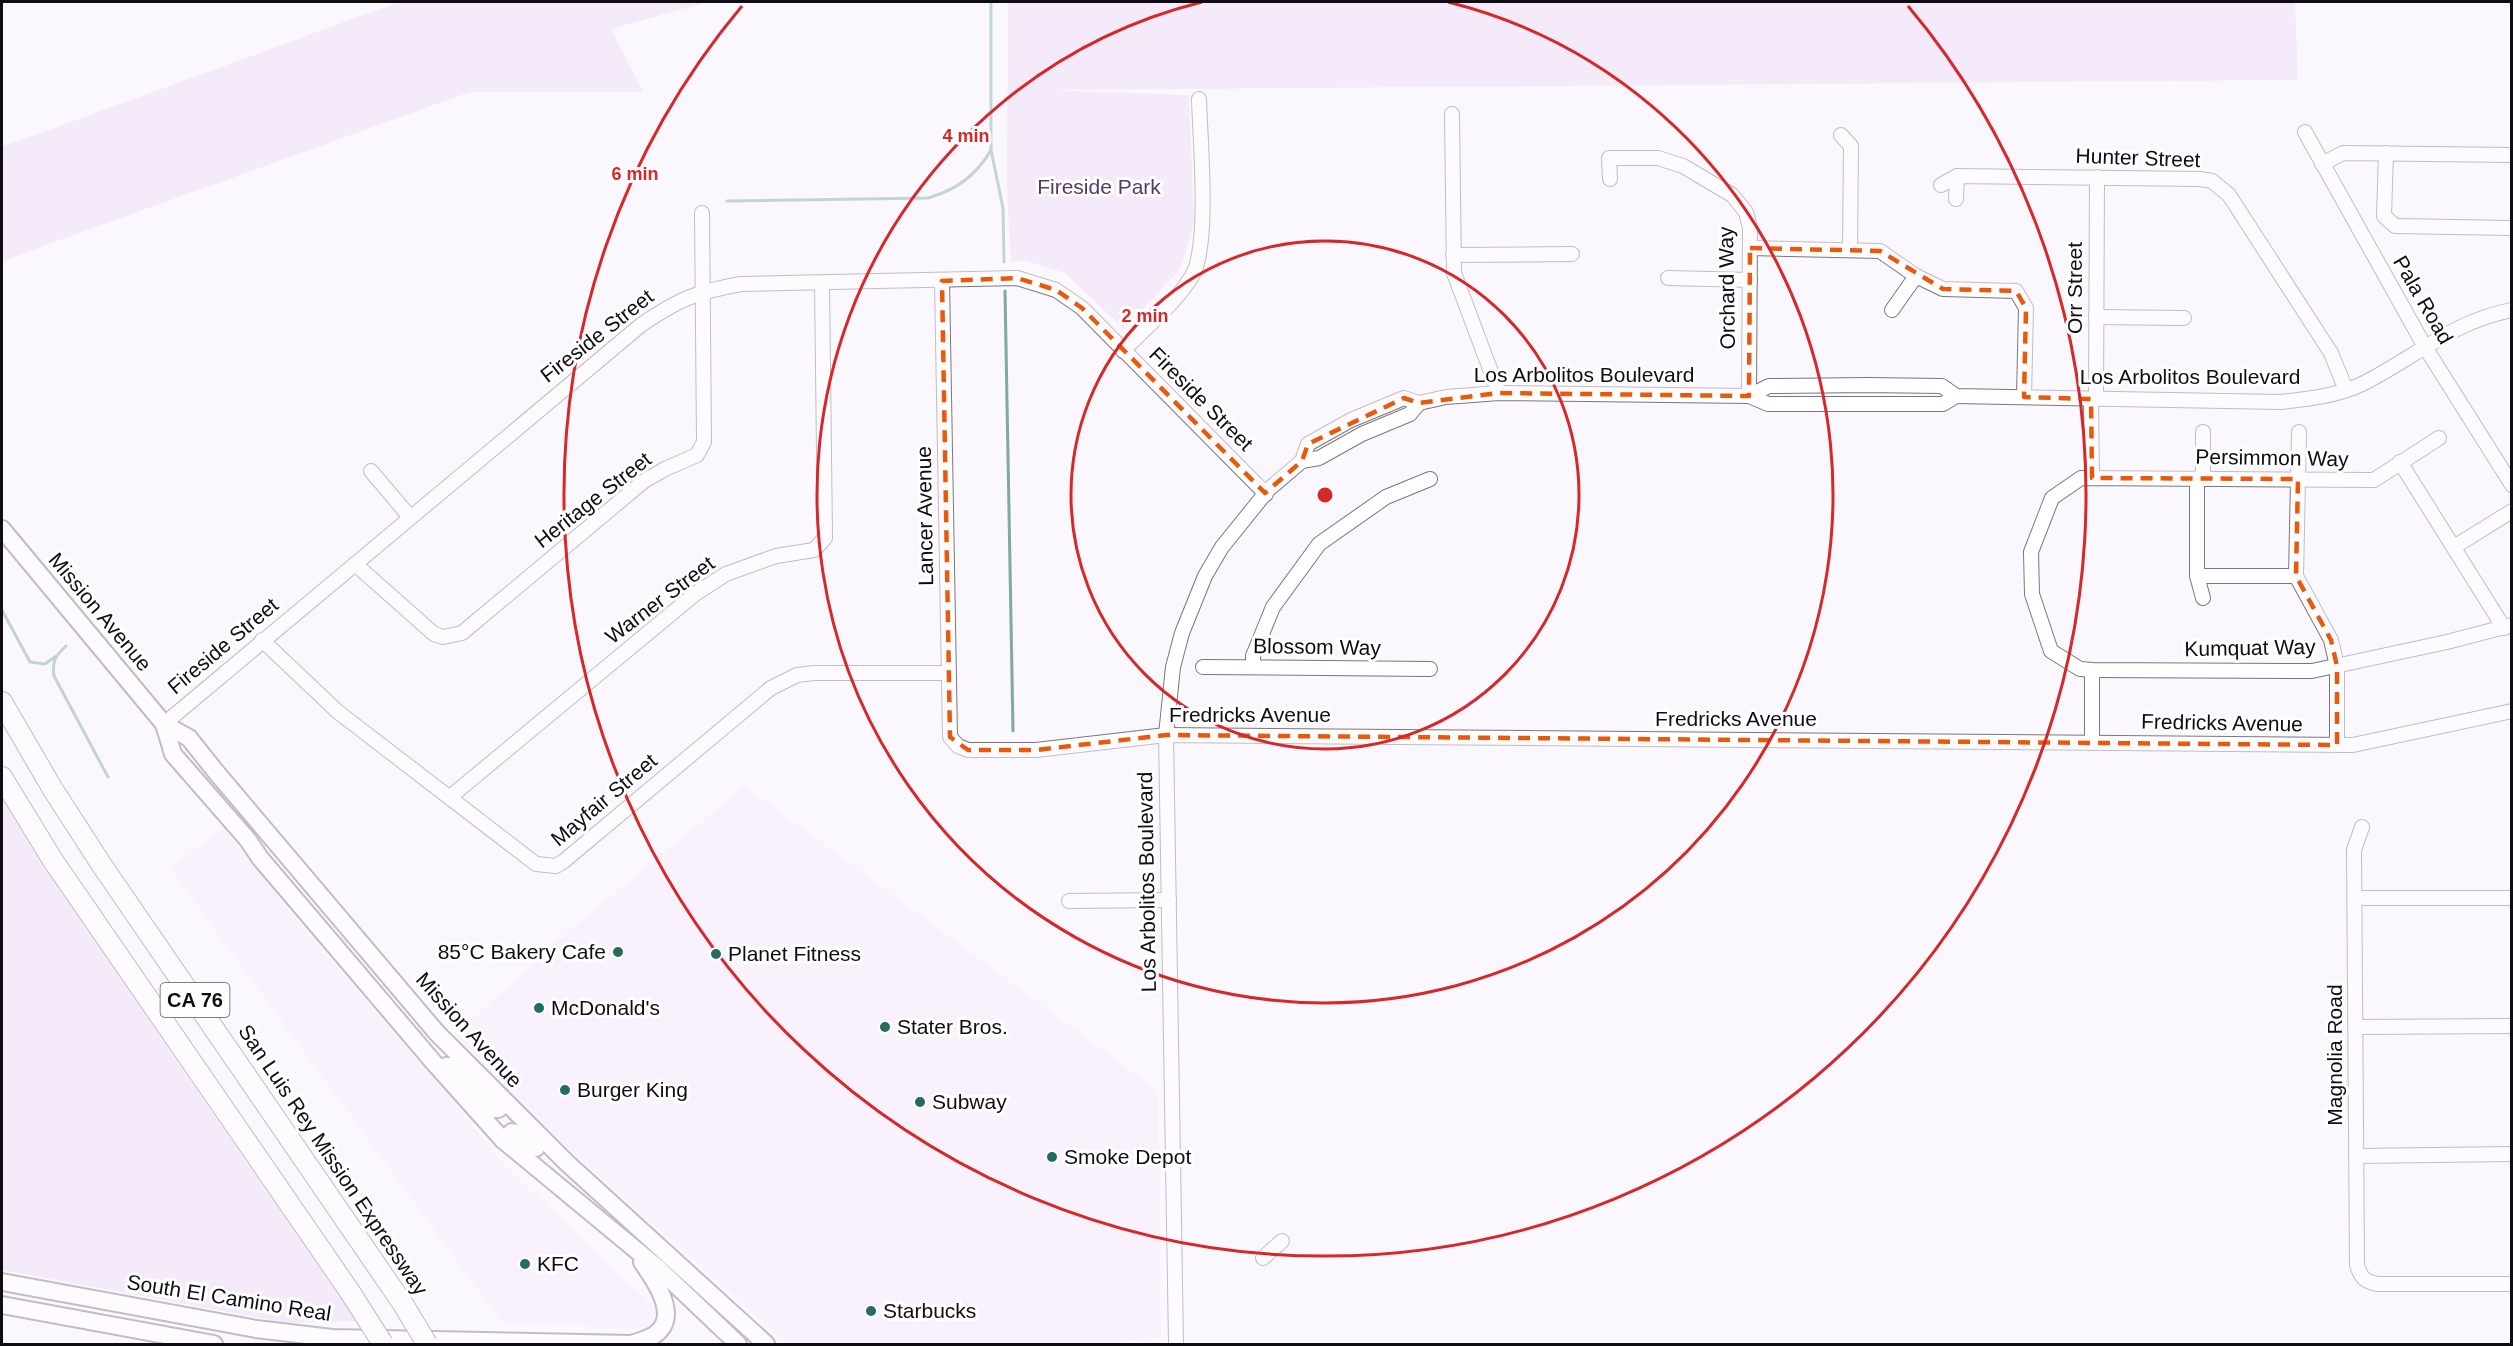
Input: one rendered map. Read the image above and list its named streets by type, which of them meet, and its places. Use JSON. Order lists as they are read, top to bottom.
{
  "streets": {
    "highway": ["CA 76", "San Luis Rey Mission Expressway"],
    "main road": ["Mission Avenue", "South El Camino Real"],
    "street": [
      "Hunter Street",
      "Orchard Way",
      "Orr Street",
      "Pala Road",
      "Fireside Street",
      "Los Arbolitos Boulevard",
      "Persimmon Way",
      "Heritage Street",
      "Lancer Avenue",
      "Warner Street",
      "Blossom Way",
      "Kumquat Way",
      "Fredricks Avenue",
      "Mayfair Street",
      "Magnolia Road"
    ]
  },
  "crossings": [
    ["Hunter Street", "Orr Street"],
    ["Hunter Street", "Los Arbolitos Boulevard"],
    ["Orchard Way", "Los Arbolitos Boulevard"],
    ["Orr Street", "Los Arbolitos Boulevard"],
    ["Orr Street", "Persimmon Way"],
    ["Pala Road", "Los Arbolitos Boulevard"],
    ["Fireside Street", "Los Arbolitos Boulevard"],
    ["Fireside Street", "Heritage Street"],
    ["Fireside Street", "Lancer Avenue"],
    ["Fireside Street", "Warner Street"],
    ["Fireside Street", "Mission Avenue"],
    ["Fireside Street", "Mayfair Street"],
    ["Los Arbolitos Boulevard", "Fredricks Avenue"],
    ["Lancer Avenue", "Fredricks Avenue"],
    ["Lancer Avenue", "Mayfair Street"],
    ["Warner Street", "Mayfair Street"]
  ],
  "parks": ["Fireside Park"],
  "places": [
    "85°C Bakery Cafe",
    "Planet Fitness",
    "McDonald's",
    "Stater Bros.",
    "Burger King",
    "Subway",
    "Smoke Depot",
    "KFC",
    "Starbucks"
  ],
  "rings": ["4 min", "6 min", "2 min"]
}
